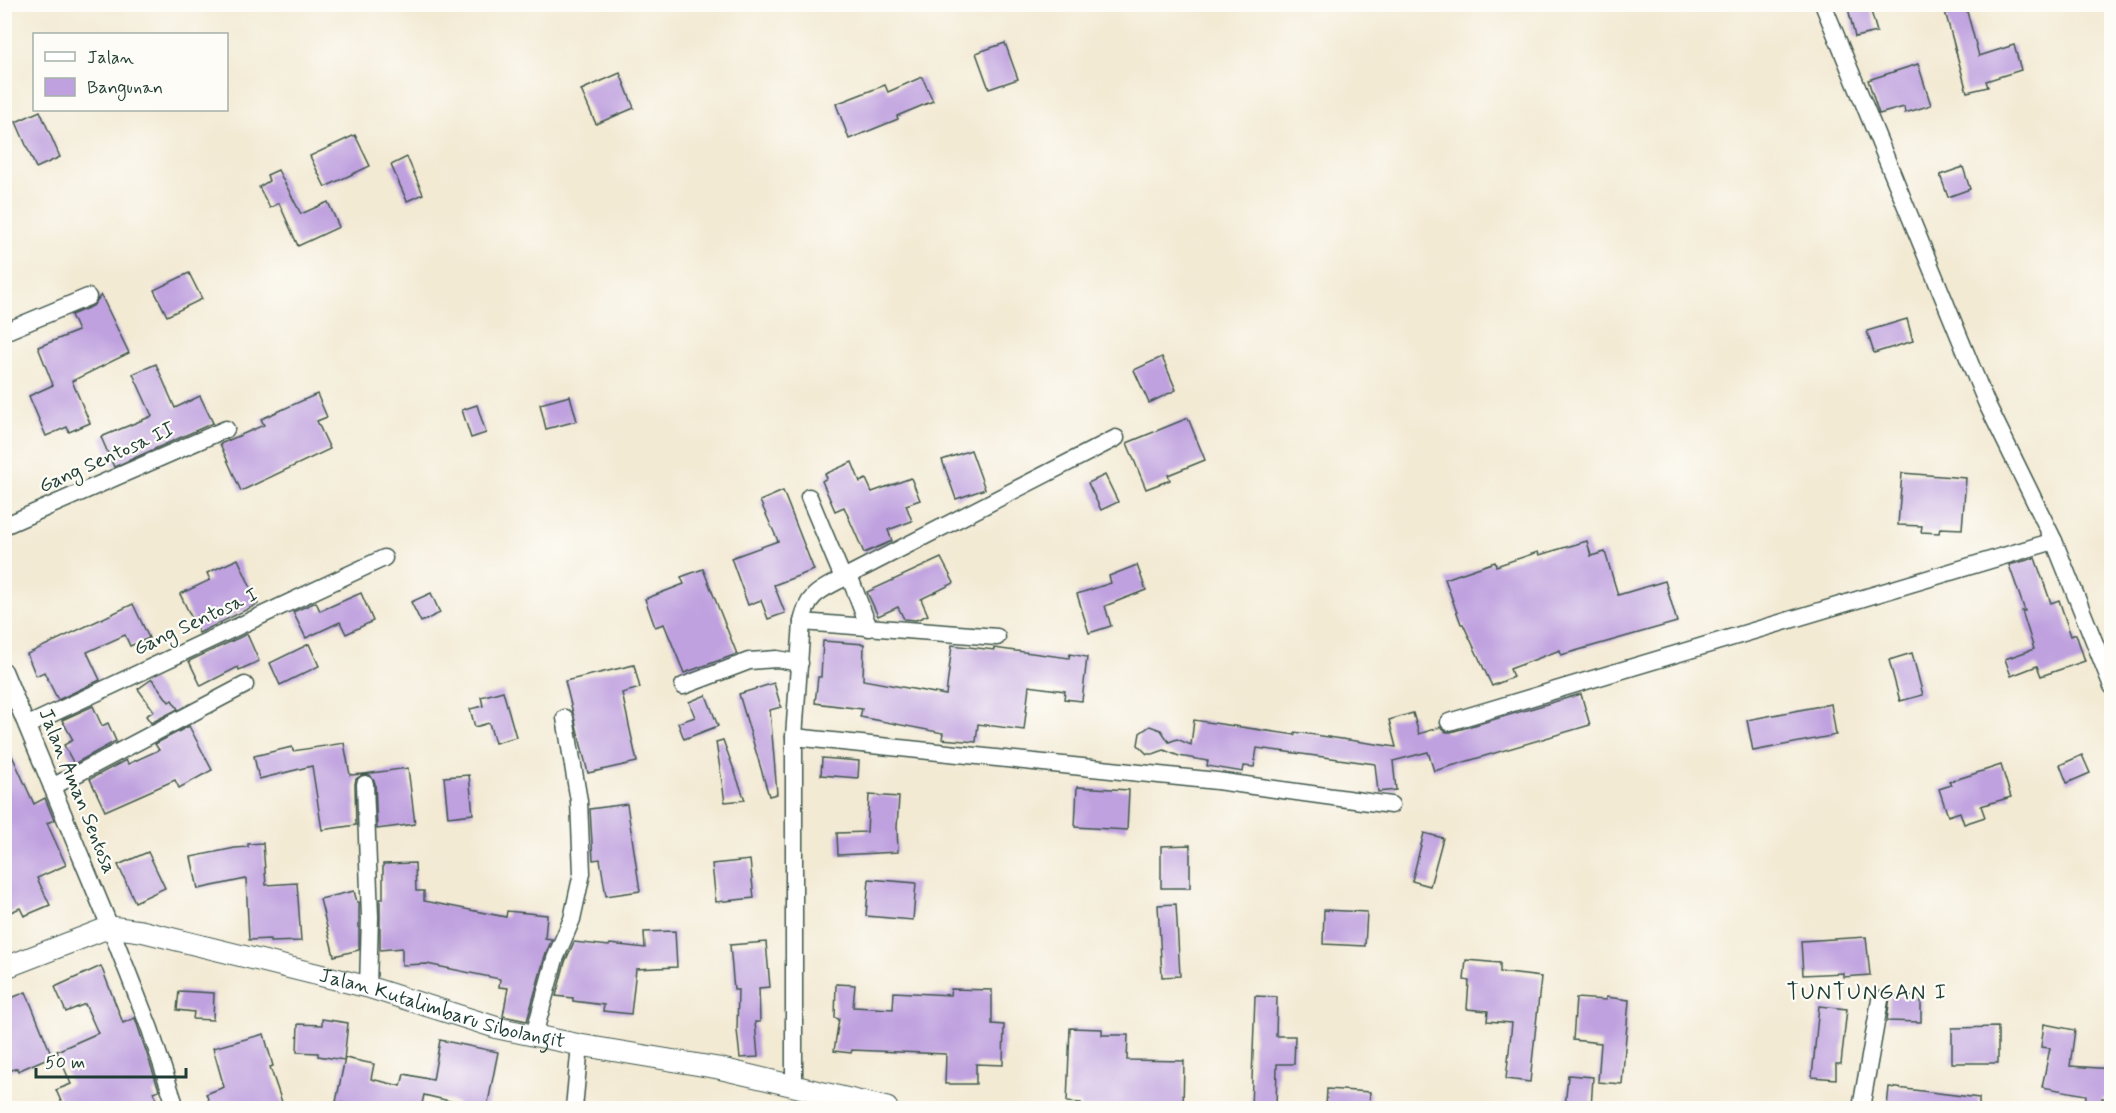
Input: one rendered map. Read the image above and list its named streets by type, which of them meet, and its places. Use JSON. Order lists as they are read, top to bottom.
{
  "streets": {
    "street": [
      "Gang Sentosa II",
      "Gang Sentosa I",
      "Jalan Aman Sentosa",
      "Jalan Kutalimbaru Sibolangit"
    ]
  },
  "crossings": [
    ["Gang Sentosa I", "Jalan Aman Sentosa"],
    ["Jalan Aman Sentosa", "Jalan Kutalimbaru Sibolangit"]
  ],
  "districts": ["TUNTUNGAN I"],
  "legend": ["Jalan", "Bangunan"],
  "scale_bar": "50 m"
}
